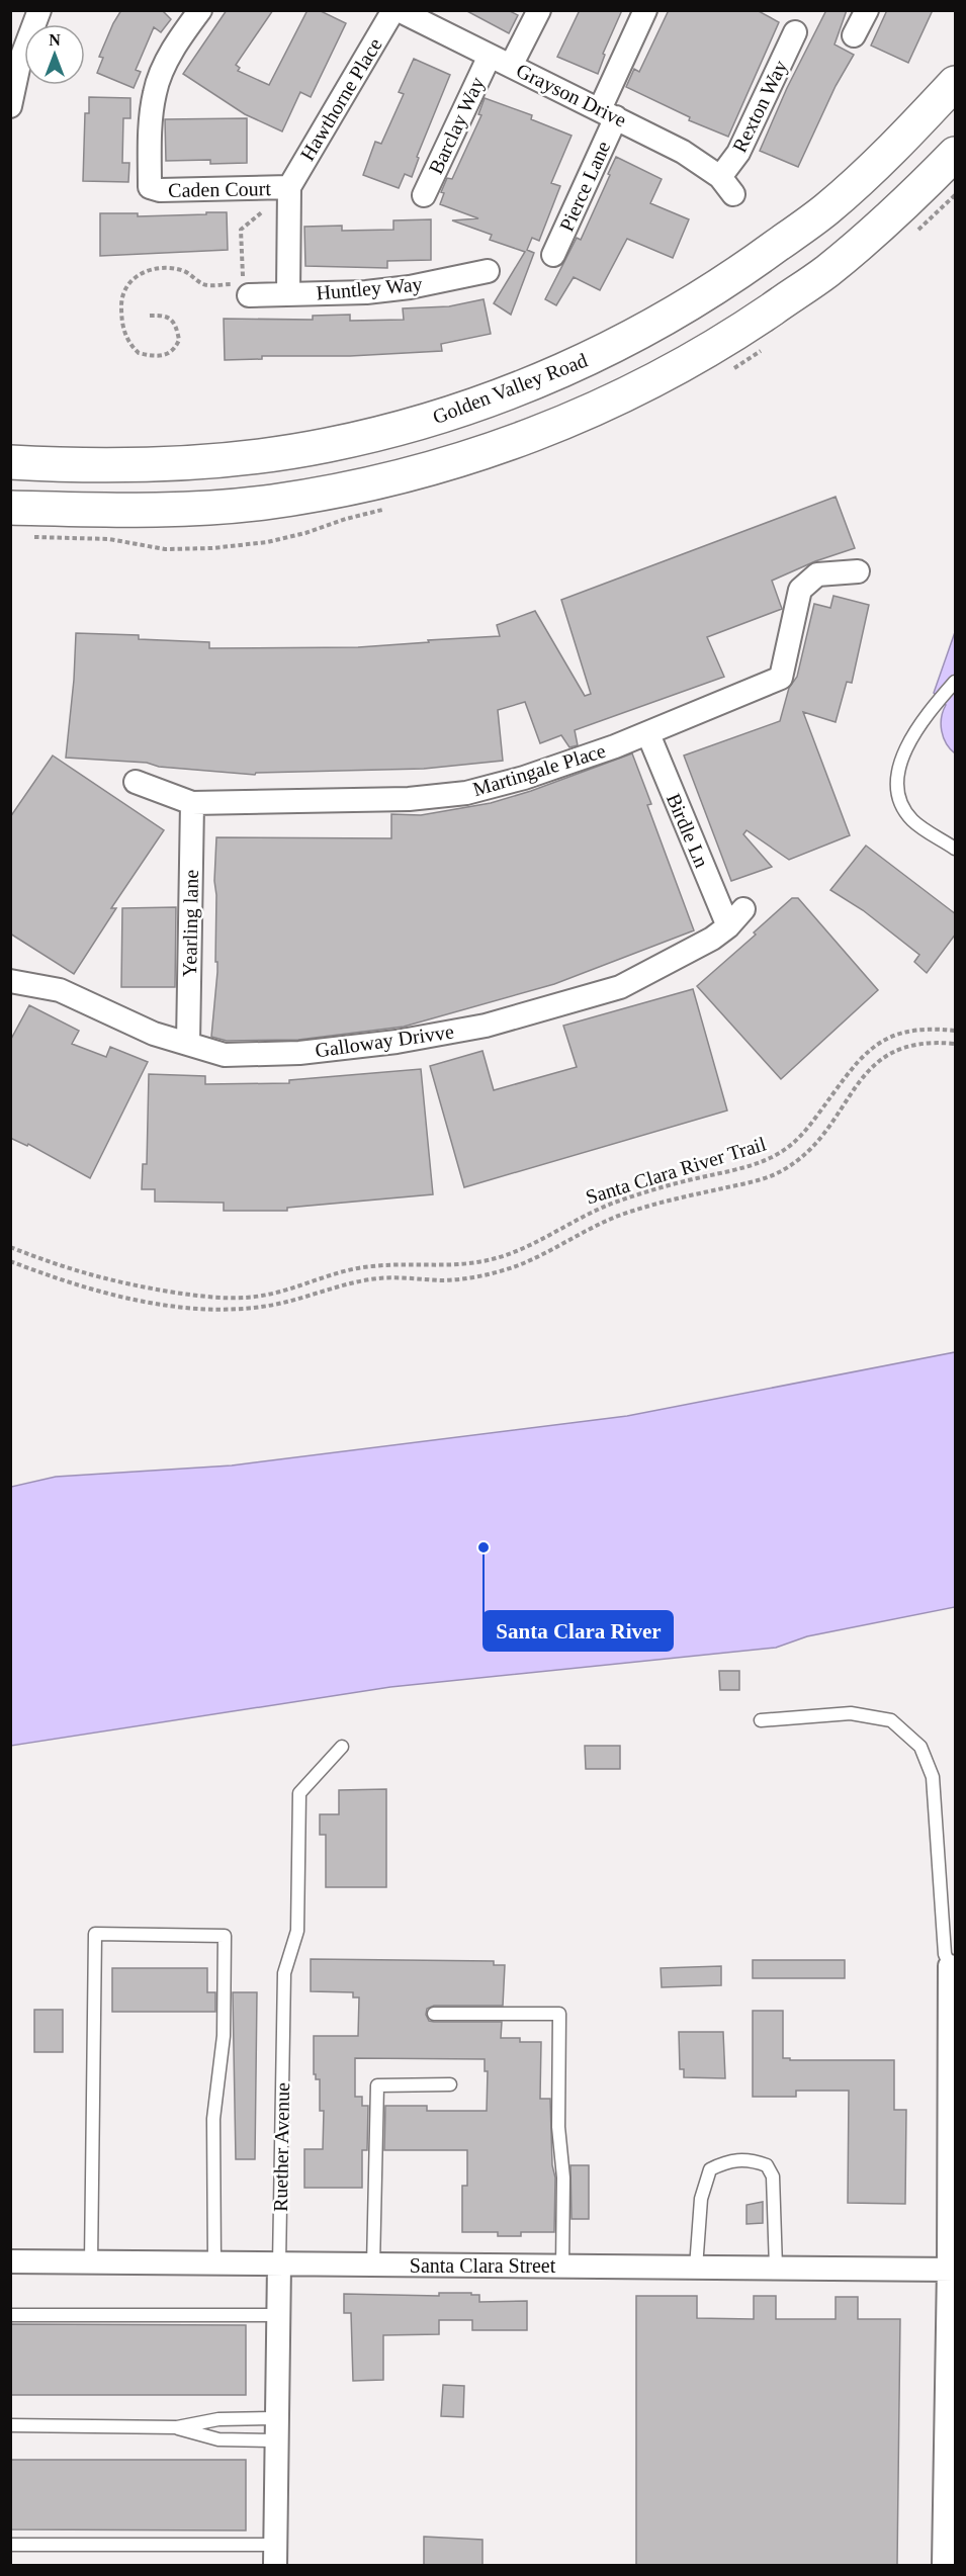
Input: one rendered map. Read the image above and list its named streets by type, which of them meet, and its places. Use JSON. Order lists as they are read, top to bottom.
{
  "streets": {
    "main road": ["Golden Valley Road"],
    "street": [
      "Grayson Drive",
      "Hawthorne Place",
      "Rexton Way",
      "Barclay Way",
      "Pierce Lane",
      "Caden Court",
      "Huntley Way",
      "Martingale Place",
      "Birdle Ln",
      "Yearling lane",
      "Galloway Drivve",
      "Ruether Avenue",
      "Santa Clara Street"
    ],
    "path": ["Santa Clara River Trail"]
  },
  "crossings": [
    ["Grayson Drive", "Rexton Way"],
    ["Grayson Drive", "Barclay Way"],
    ["Grayson Drive", "Pierce Lane"],
    ["Hawthorne Place", "Caden Court"],
    ["Martingale Place", "Birdle Ln"],
    ["Martingale Place", "Yearling lane"],
    ["Birdle Ln", "Galloway Drivve"],
    ["Yearling lane", "Galloway Drivve"],
    ["Ruether Avenue", "Santa Clara Street"]
  ],
  "places": ["Santa Clara River"],
  "north": "top"
}
